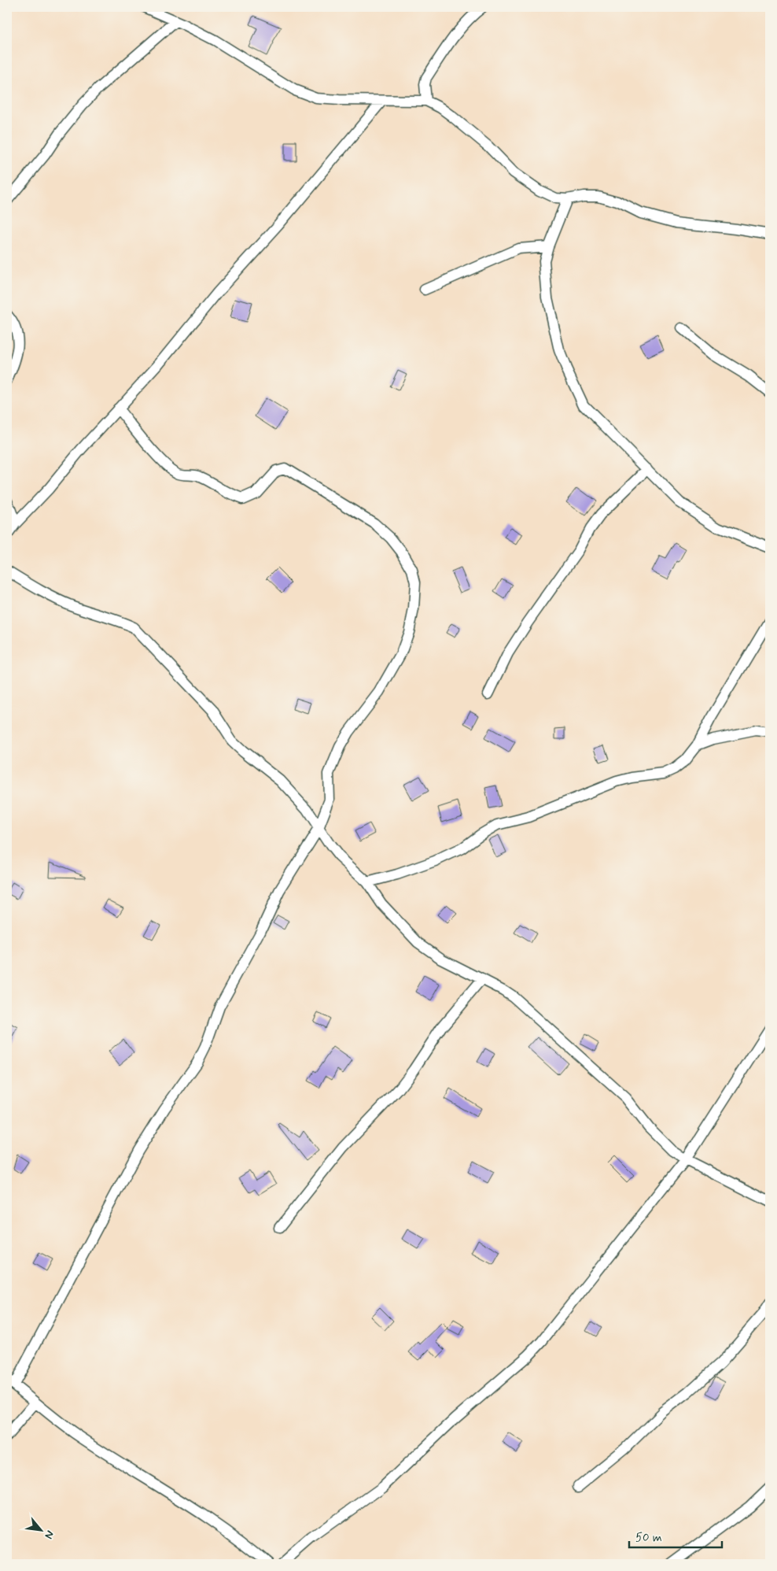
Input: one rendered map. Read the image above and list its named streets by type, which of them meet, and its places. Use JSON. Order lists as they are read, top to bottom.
{
  "scale_bar": "50 m",
  "north": "bottom right"
}
